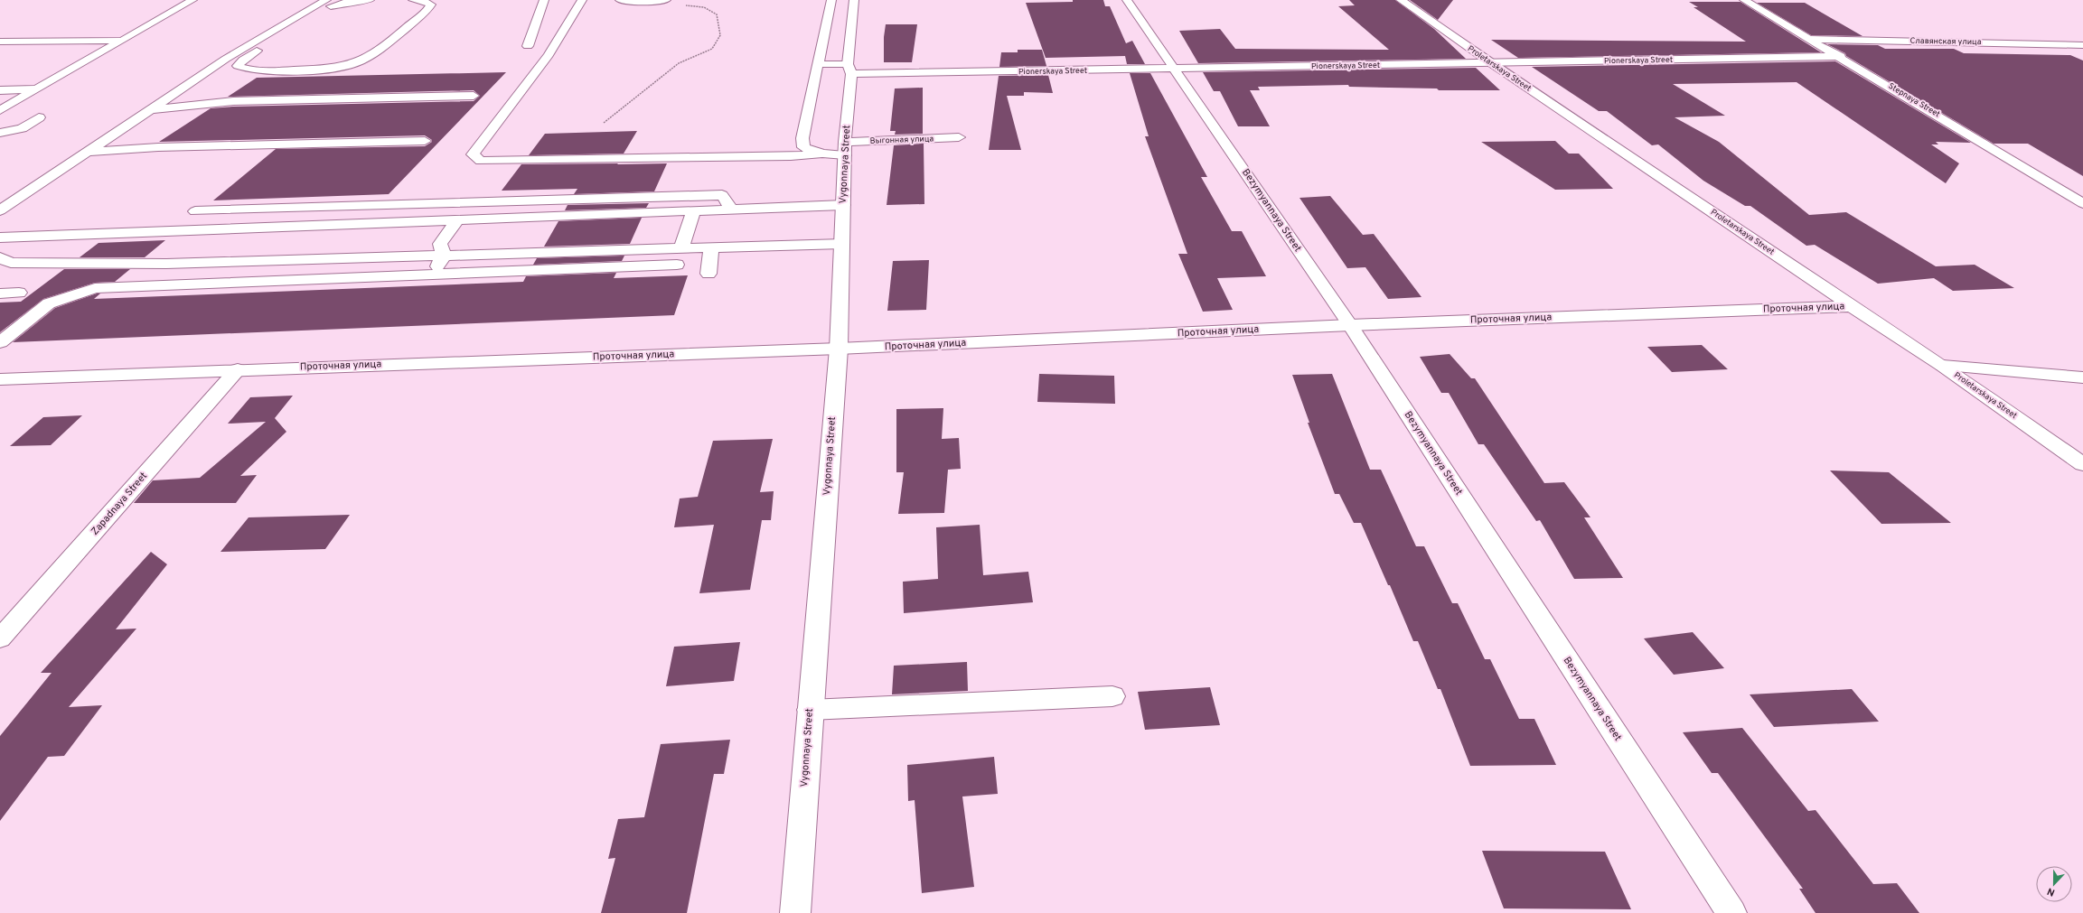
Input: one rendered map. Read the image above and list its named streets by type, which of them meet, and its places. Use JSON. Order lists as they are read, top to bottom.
{
  "streets": {
    "street": [
      "Славянская улица",
      "Pionerskaya Street",
      "Proletarskaya Street",
      "Stepnaya Street",
      "Выгонная улица",
      "Vygonnaya Street",
      "Bezymyannaya Street",
      "Проточная улица",
      "Zapadnaya Street"
    ]
  },
  "crossings": [
    ["Славянская улица", "Stepnaya Street"],
    ["Pionerskaya Street", "Proletarskaya Street"],
    ["Pionerskaya Street", "Stepnaya Street"],
    ["Pionerskaya Street", "Vygonnaya Street"],
    ["Pionerskaya Street", "Bezymyannaya Street"],
    ["Proletarskaya Street", "Проточная улица"],
    ["Выгонная улица", "Vygonnaya Street"],
    ["Vygonnaya Street", "Проточная улица"],
    ["Bezymyannaya Street", "Проточная улица"],
    ["Проточная улица", "Zapadnaya Street"]
  ],
  "north": "bottom"
}
